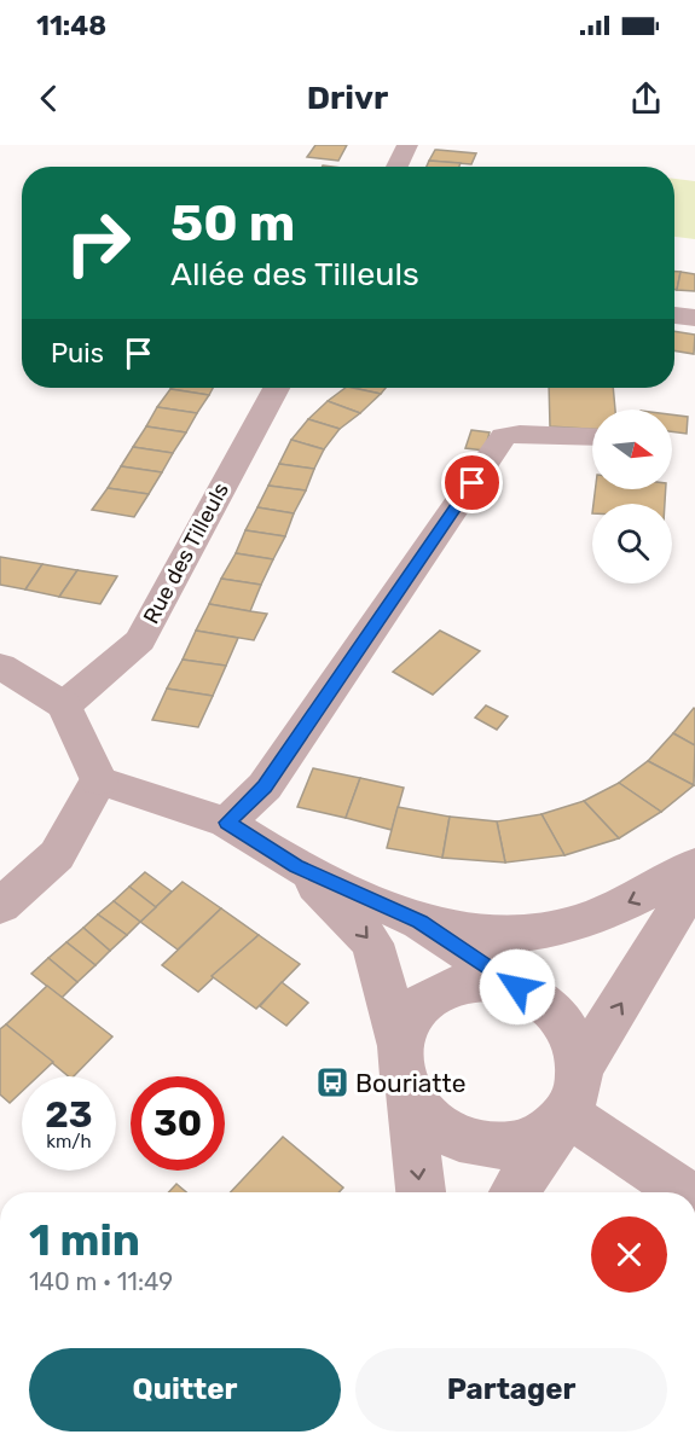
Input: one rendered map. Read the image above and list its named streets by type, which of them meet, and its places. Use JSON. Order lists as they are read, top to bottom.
{
  "streets": {
    "street": ["Rue des Tilleuls"]
  },
  "places": {
    "bus stop": ["Bouriatte"]
  },
  "north": "right",
  "page": {
    "status": "11:48",
    "header": "Drivr",
    "turn": ["50 m", "Allée des Tilleuls"],
    "then": "Puis",
    "speed": "23 km/h",
    "limit": "30",
    "heading": ["1 min", "140 m · 11:49"],
    "buttons": ["Quitter", "Partager"]
  }
}
